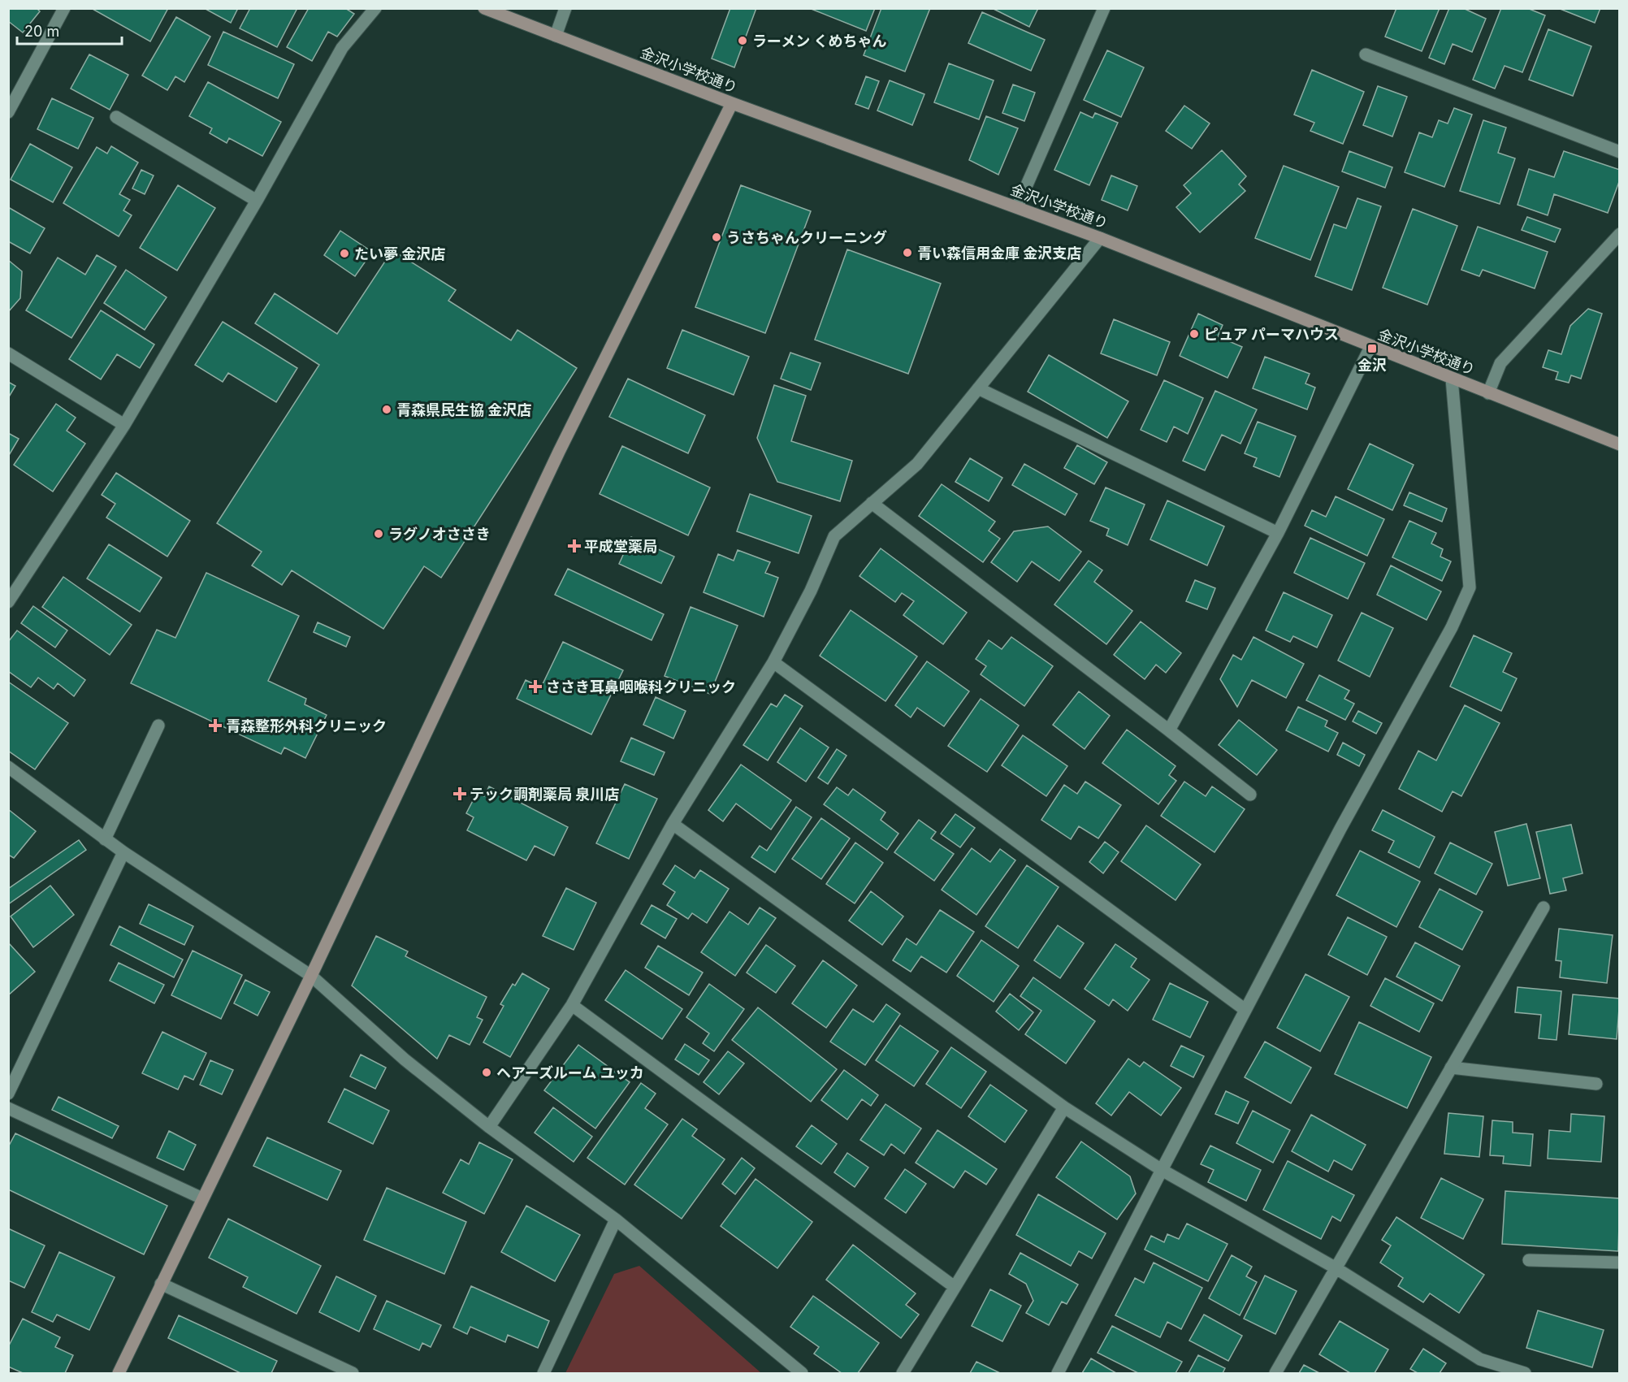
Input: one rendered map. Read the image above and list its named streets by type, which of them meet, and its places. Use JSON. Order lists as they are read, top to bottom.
{
  "streets": {
    "street": ["金沢小学校通り"]
  },
  "places": {
    "other": [
      "ラーメン くめちゃん",
      "うさちゃんクリーニング",
      "青い森信用金庫 金沢支店",
      "たい夢 金沢店",
      "ピュア パーマハウス",
      "青森県民生協 金沢店",
      "ラグノオささき",
      "ヘアーズルーム ユッカ"
    ],
    "transit": ["金沢"],
    "health": [
      "平成堂薬局",
      "ささき耳鼻咽喉科クリニック",
      "青森整形外科クリニック",
      "テック調剤薬局 泉川店"
    ]
  },
  "scale_bar": "20 m"
}
